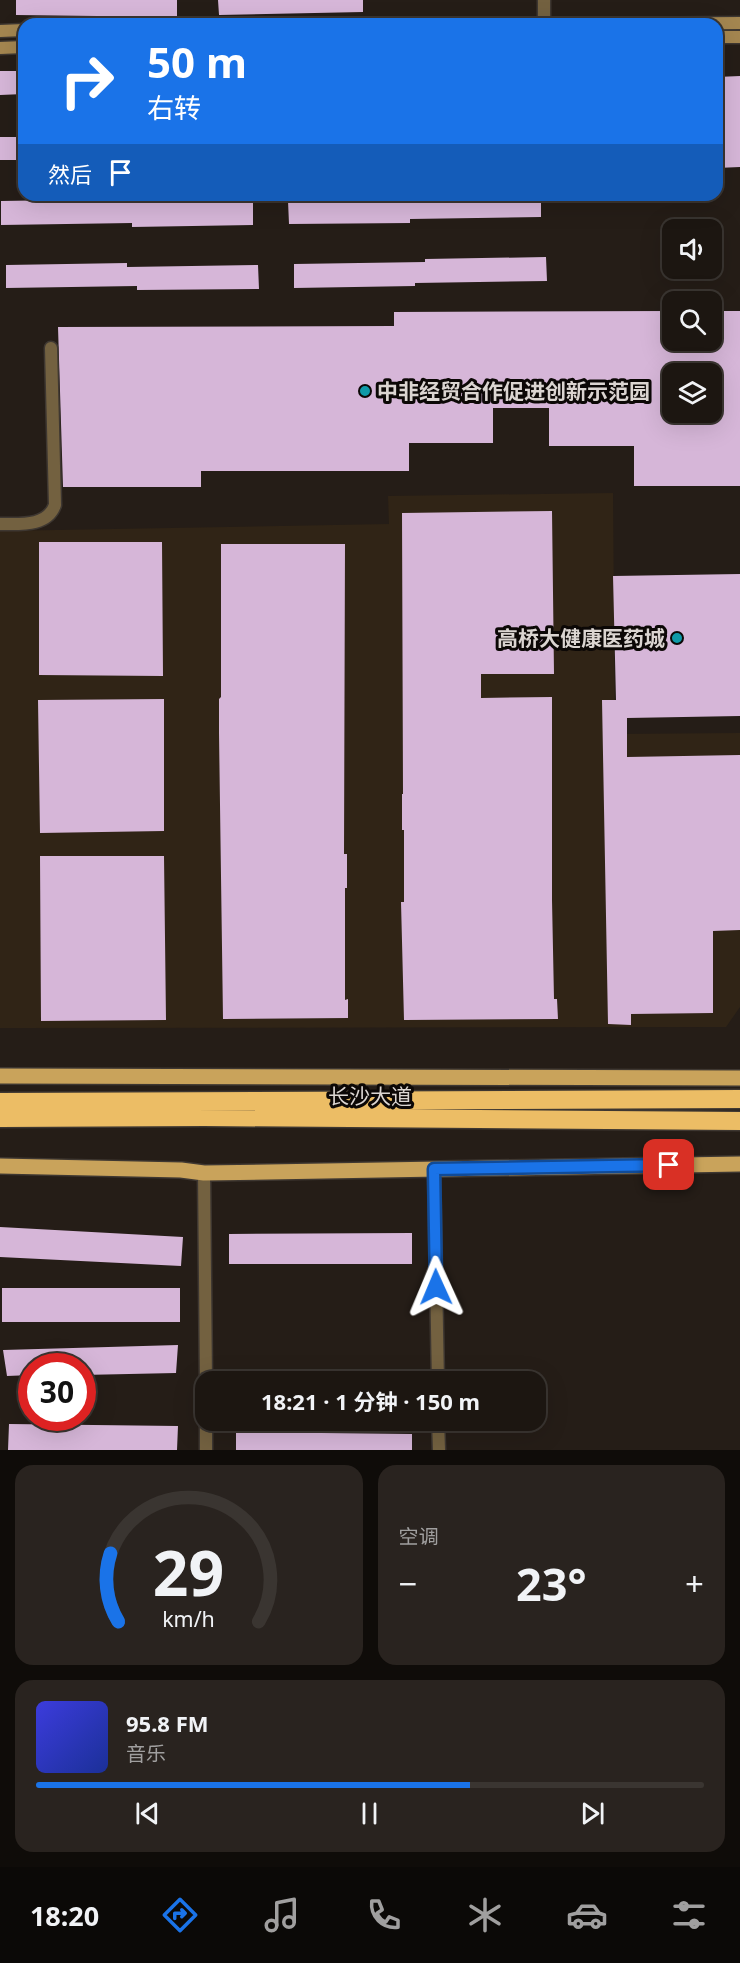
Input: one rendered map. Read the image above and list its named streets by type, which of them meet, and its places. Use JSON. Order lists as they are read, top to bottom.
{
  "streets": {
    "highway": ["长沙大道"]
  },
  "places": ["中非经贸合作促进创新示范园", "高桥大健康医药城"],
  "page": {
    "turn": ["50 m", "右转"],
    "then": "然后",
    "limit": "30",
    "trip": "18:21 · 1 分钟 · 150 m",
    "tile": "空调",
    "heat": ["−", "23°", "+"],
    "song": ["95.8 FM", "音乐"],
    "tabs": "18:20",
    "gauge": ["29", "km/h"]
  }
}
